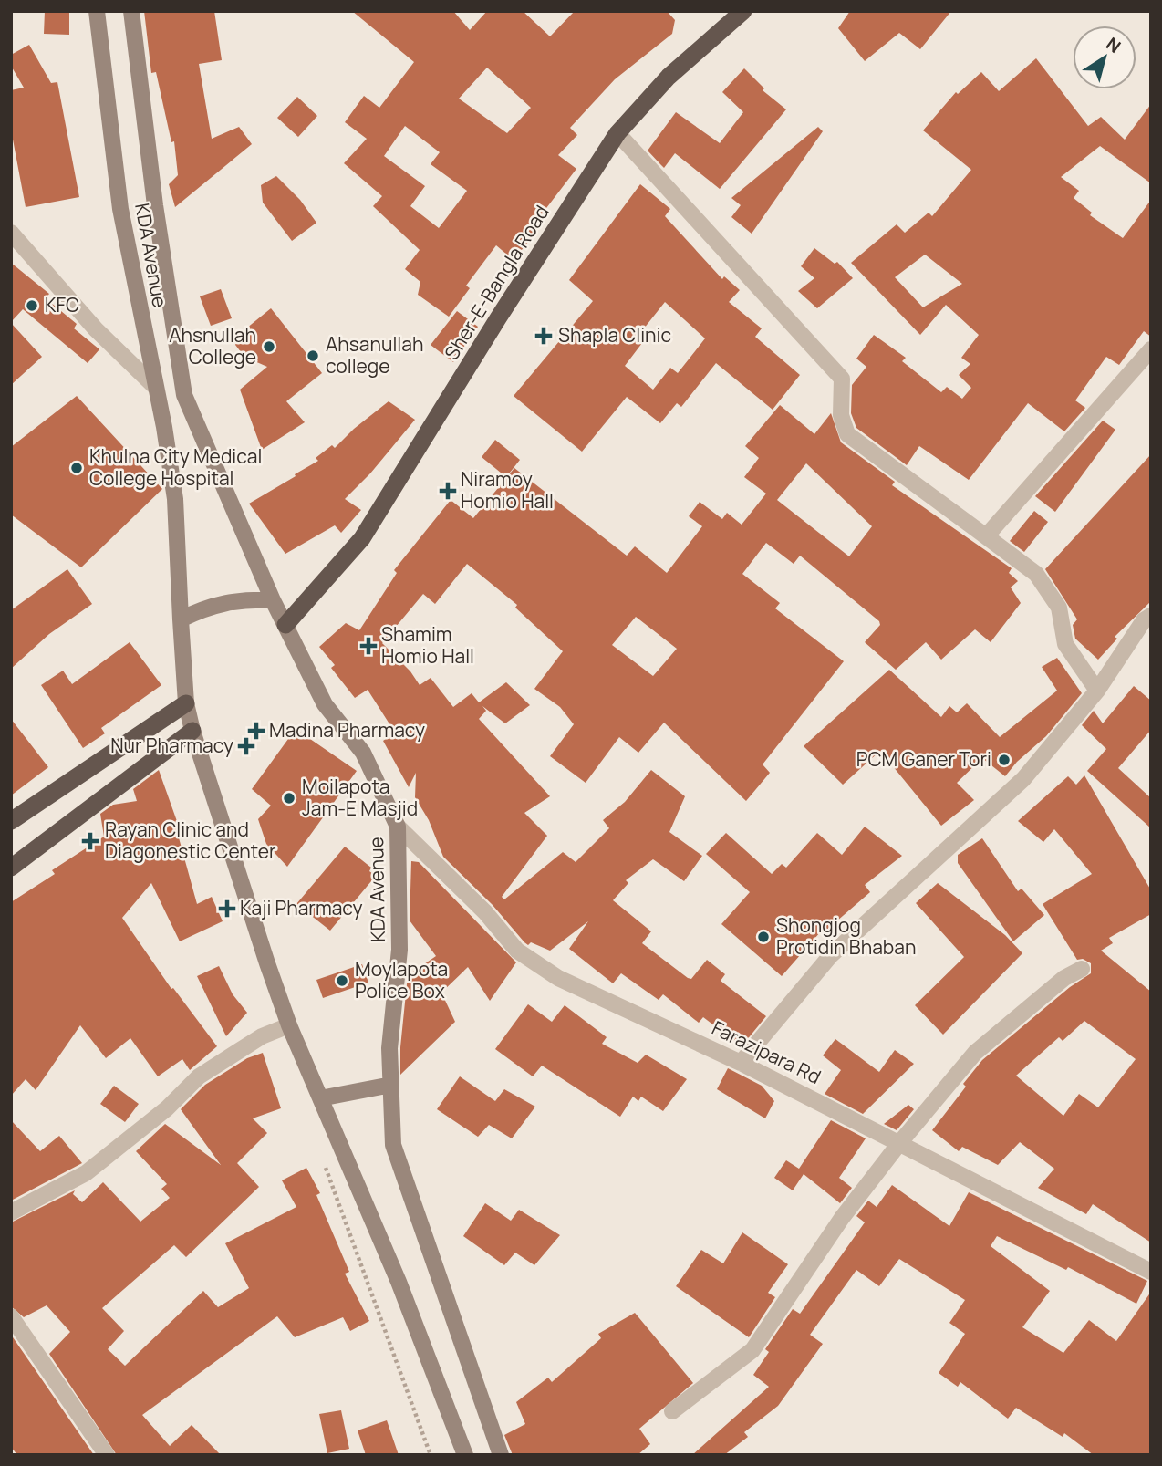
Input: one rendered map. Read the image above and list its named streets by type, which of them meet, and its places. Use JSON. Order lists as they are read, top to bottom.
{
  "streets": {
    "highway": ["Sher-E-Bangla Road"],
    "main road": ["KDA Avenue"],
    "street": ["Farazipara Rd"]
  },
  "crossings": [
    ["KDA Avenue", "Sher-E-Bangla Road"],
    ["KDA Avenue", "Farazipara Rd"]
  ],
  "places": {
    "other": [
      "KFC",
      "Ahsnullah College",
      "Ahsanullah college",
      "Khulna City Medical College Hospital",
      "PCM Ganer Tori",
      "Moilapota Jam-E Masjid",
      "Shongjog Protidin Bhaban",
      "Moylapota Police Box"
    ],
    "health": [
      "Shapla Clinic",
      "Niramoy Homio Hall",
      "Shamim Homio Hall",
      "Madina Pharmacy",
      "Nur Pharmacy",
      "Rayan Clinic and Diagonestic Center",
      "Kaji Pharmacy"
    ]
  },
  "north": "top right"
}
